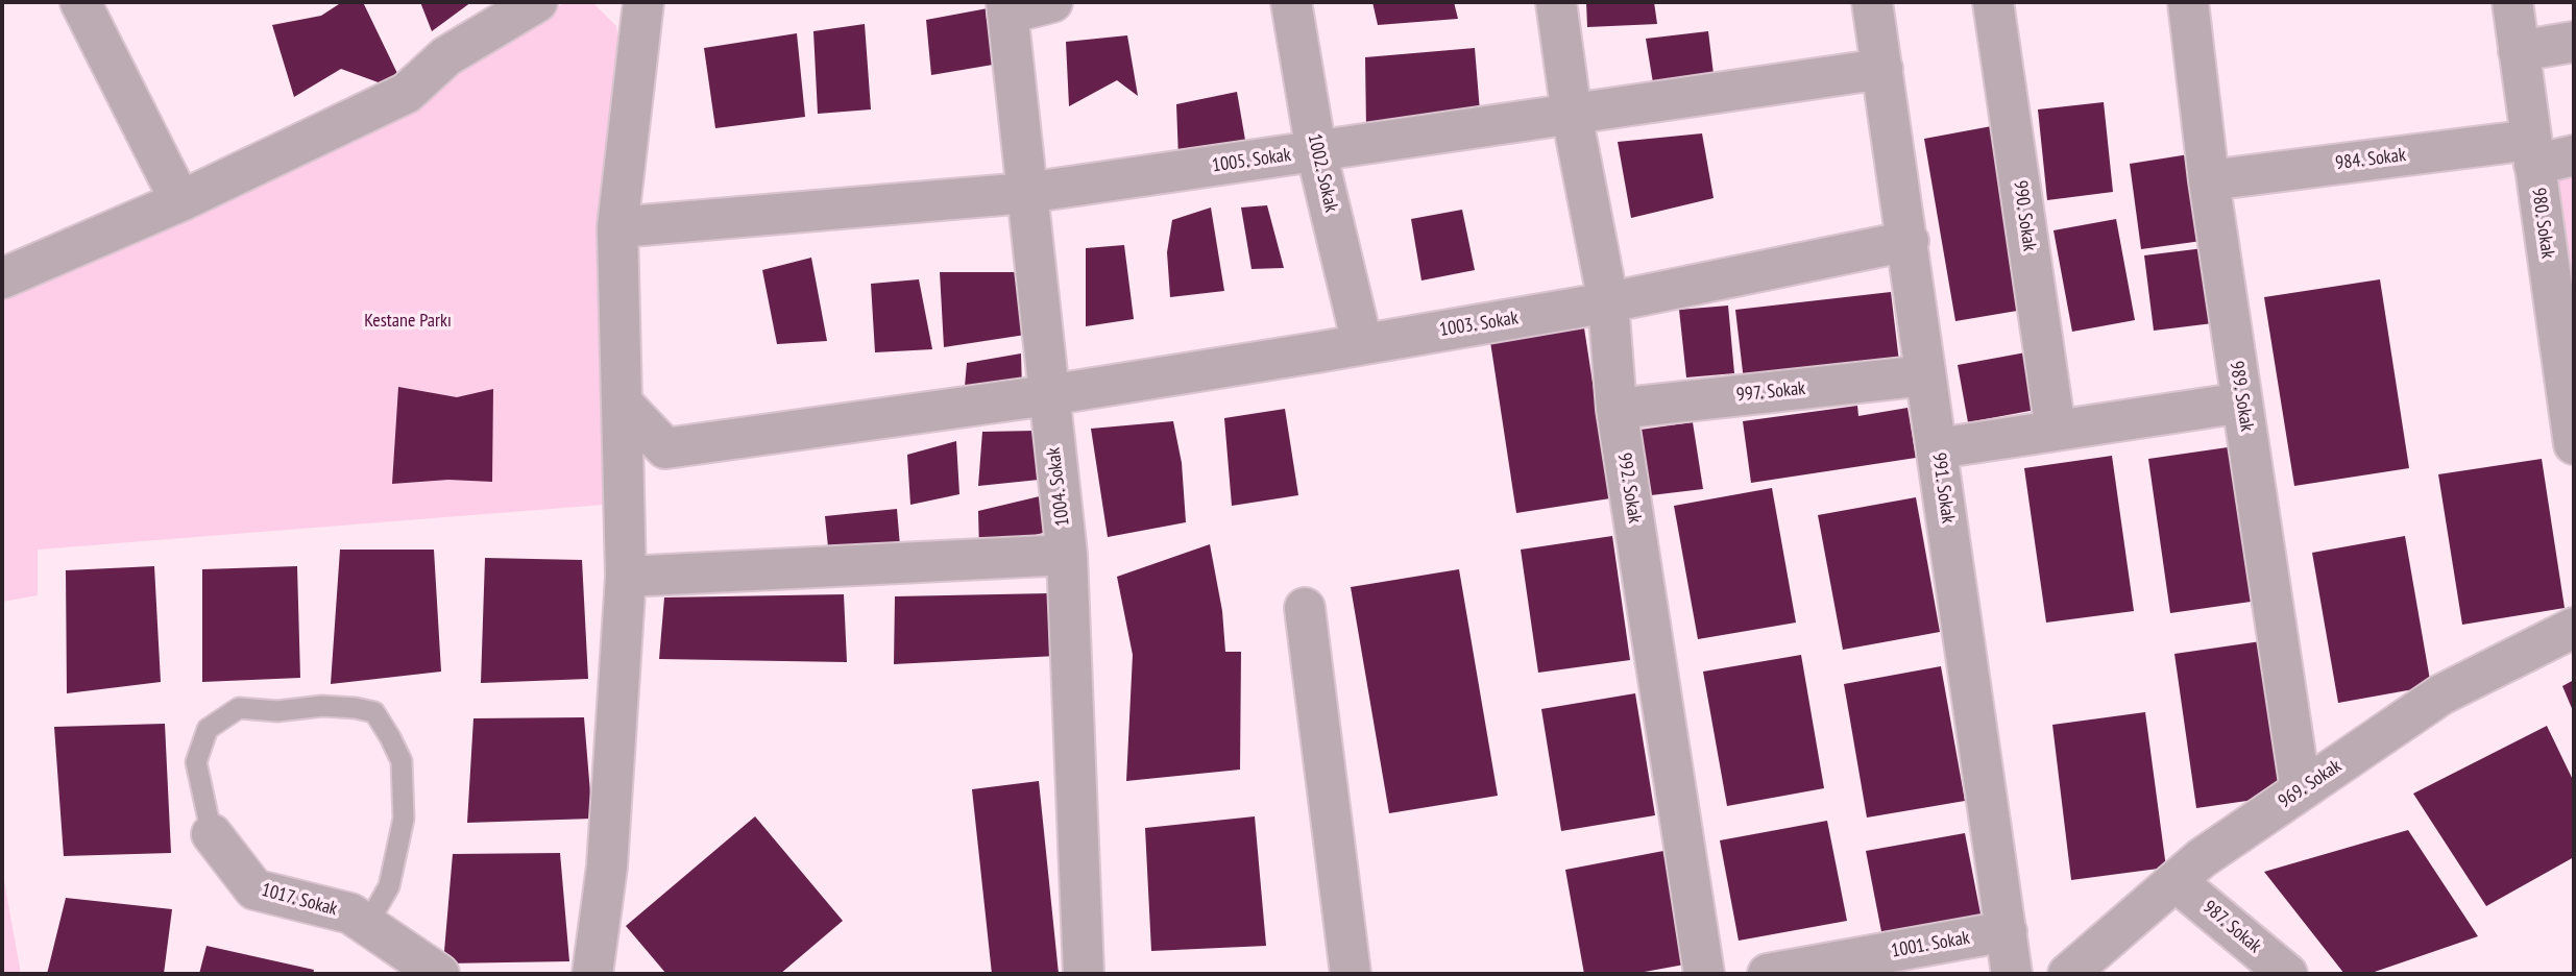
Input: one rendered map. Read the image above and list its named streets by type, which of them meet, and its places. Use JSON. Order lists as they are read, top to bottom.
{
  "streets": {
    "street": [
      "984. Sokak",
      "1005. Sokak",
      "1002. Sokak",
      "990. Sokak",
      "980. Sokak",
      "1003. Sokak",
      "997. Sokak",
      "989. Sokak",
      "1004. Sokak",
      "992. Sokak",
      "991. Sokak",
      "969. Sokak",
      "1017. Sokak",
      "987. Sokak",
      "1001. Sokak"
    ]
  },
  "crossings": [
    ["984. Sokak", "980. Sokak"],
    ["984. Sokak", "989. Sokak"],
    ["1005. Sokak", "1002. Sokak"],
    ["1005. Sokak", "1004. Sokak"],
    ["1005. Sokak", "992. Sokak"],
    ["1005. Sokak", "991. Sokak"],
    ["1002. Sokak", "1003. Sokak"],
    ["1003. Sokak", "1004. Sokak"],
    ["1003. Sokak", "992. Sokak"],
    ["1003. Sokak", "991. Sokak"],
    ["997. Sokak", "992. Sokak"],
    ["997. Sokak", "991. Sokak"],
    ["989. Sokak", "969. Sokak"],
    ["991. Sokak", "1001. Sokak"],
    ["969. Sokak", "987. Sokak"]
  ],
  "parks": ["Kestane Parkı"]
}
